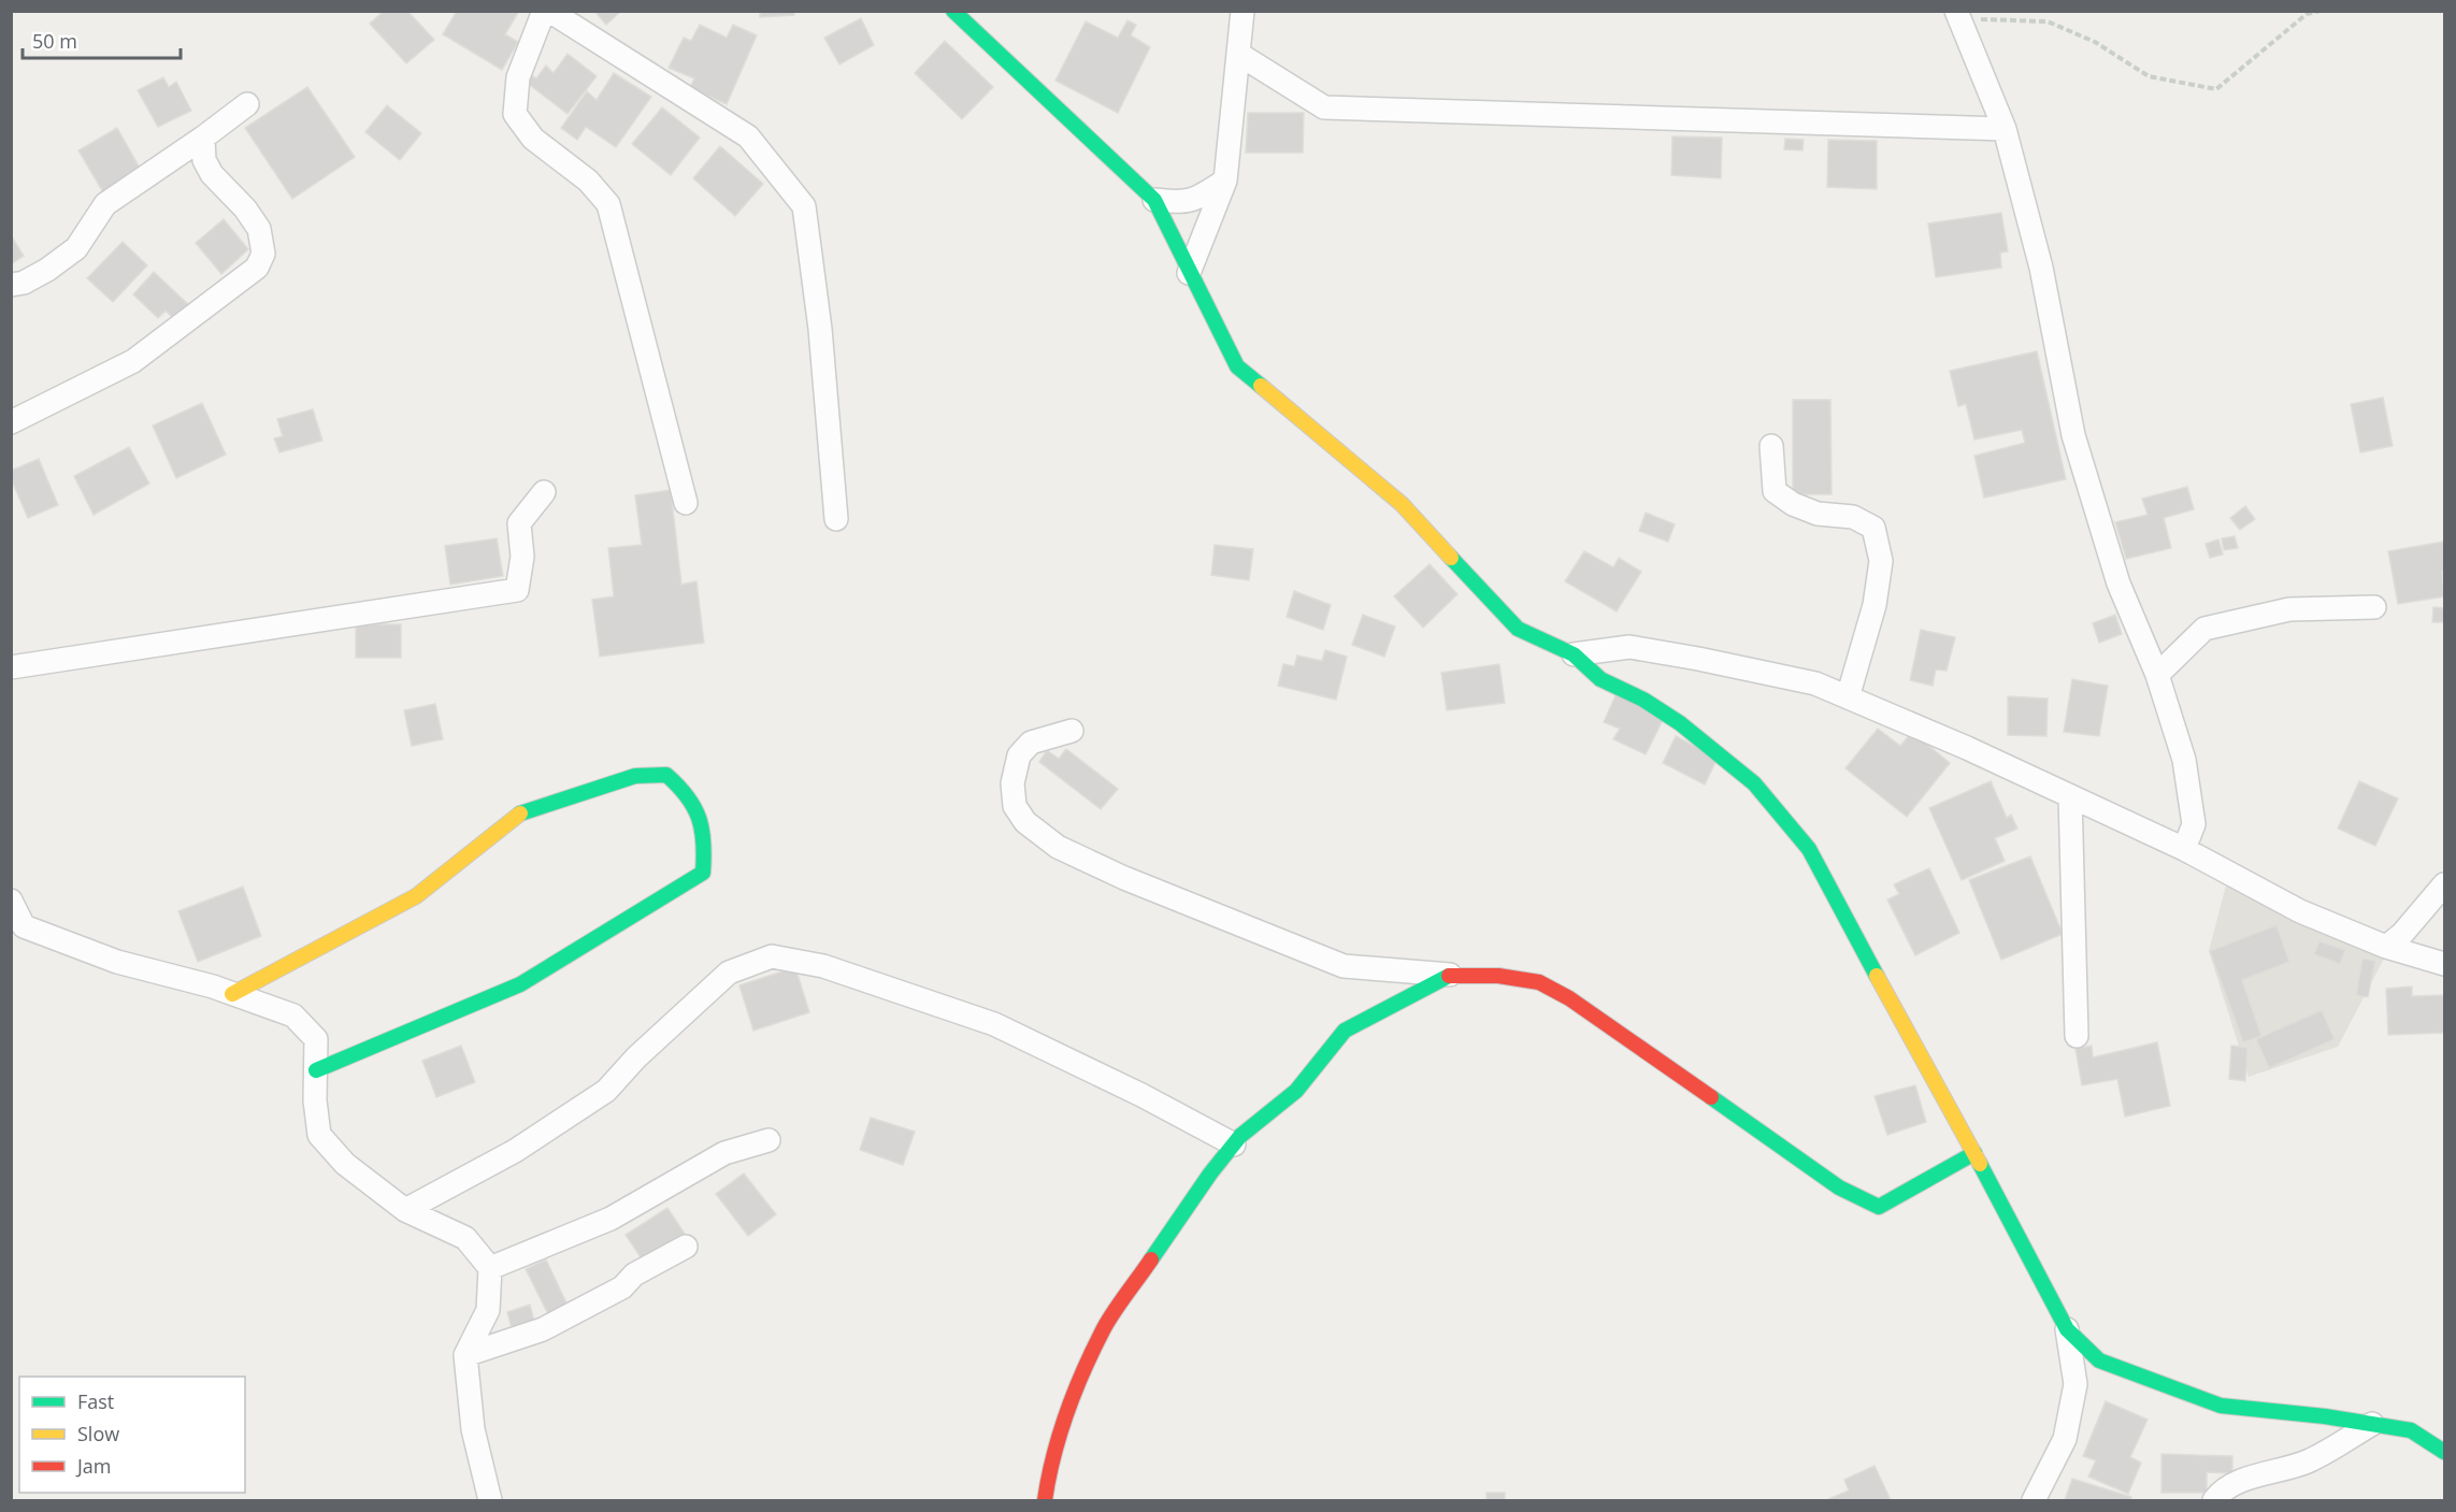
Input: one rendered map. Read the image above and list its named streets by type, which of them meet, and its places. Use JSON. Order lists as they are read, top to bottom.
{
  "legend": ["Fast", "Slow", "Jam"],
  "scale_bar": "50 m"
}
